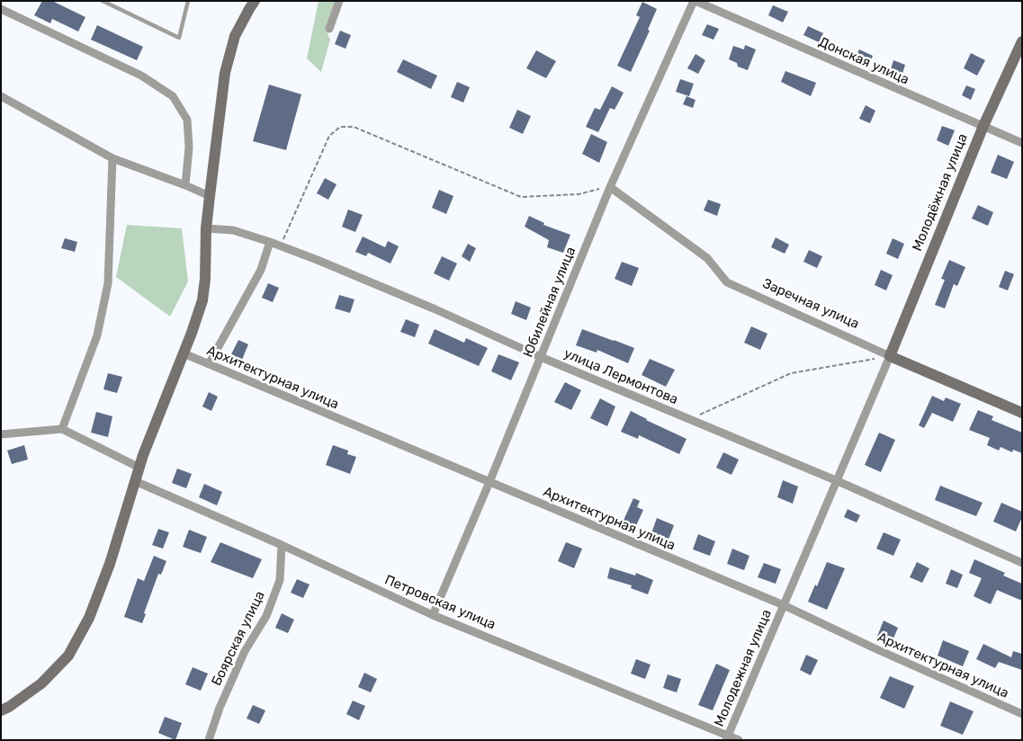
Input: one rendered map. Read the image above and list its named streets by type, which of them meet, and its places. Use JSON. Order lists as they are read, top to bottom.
{
  "streets": {
    "street": [
      "Донская улица",
      "Молодёжная улица",
      "Юбилейная улица",
      "Заречная улица",
      "улица Лермонтова",
      "Архитектурная улица",
      "Петровская улица",
      "Боярская улица",
      "Молодежная улица"
    ]
  },
  "crossings": [
    ["Донская улица", "Молодёжная улица"],
    ["Донская улица", "Юбилейная улица"],
    ["Молодёжная улица", "Заречная улица"],
    ["Молодёжная улица", "Молодежная улица"],
    ["Юбилейная улица", "Заречная улица"],
    ["Юбилейная улица", "улица Лермонтова"],
    ["Юбилейная улица", "Архитектурная улица"],
    ["Юбилейная улица", "Петровская улица"],
    ["Заречная улица", "Молодежная улица"],
    ["улица Лермонтова", "Молодежная улица"],
    ["Архитектурная улица", "Молодежная улица"],
    ["Петровская улица", "Боярская улица"],
    ["Петровская улица", "Молодежная улица"]
  ]
}
